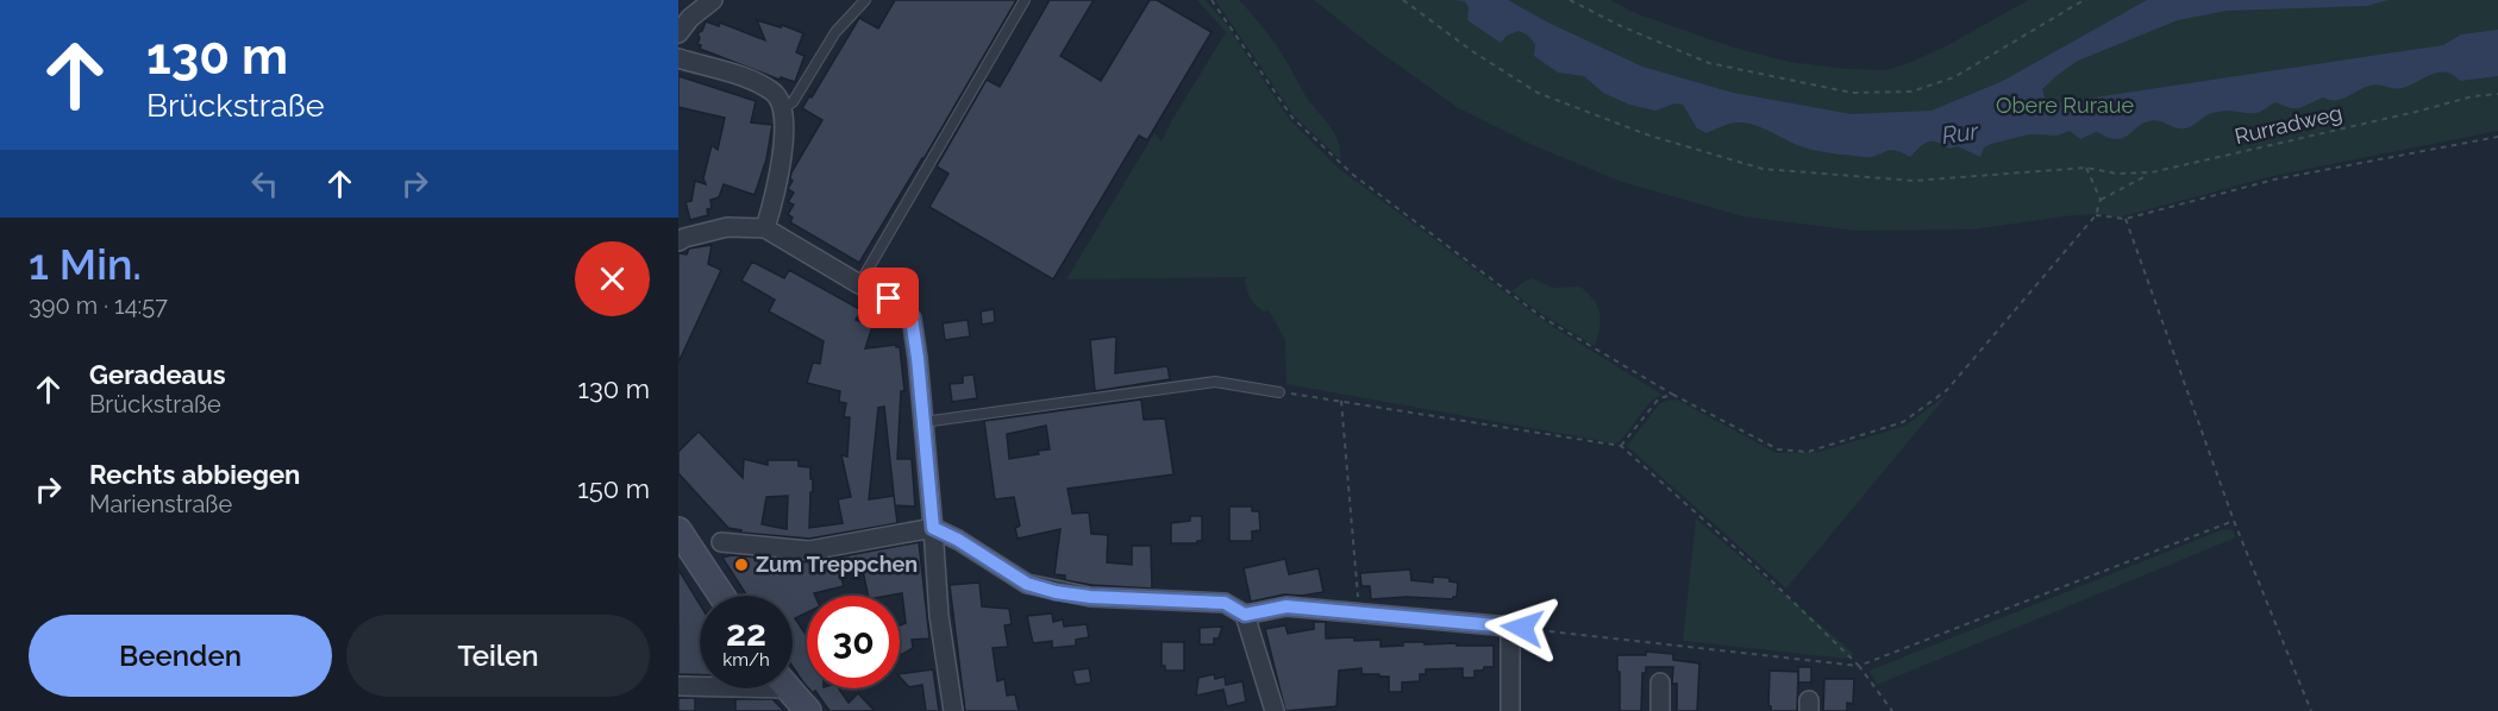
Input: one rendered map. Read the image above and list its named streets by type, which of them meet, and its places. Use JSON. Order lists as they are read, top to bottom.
{
  "streets": {
    "path": ["Rurradweg"]
  },
  "water": ["Rur"],
  "parks": ["Obere Ruraue"],
  "places": ["Zum Treppchen"],
  "page": {
    "turn": ["130 m", "Brückstraße"],
    "heading": ["1 Min.", "390 m · 14:57"],
    "list": [
      {
        "name": "Geradeaus",
        "note": "Brückstraße",
        "value": "130 m"
      },
      {
        "name": "Rechts abbiegen",
        "note": "Marienstraße",
        "value": "150 m"
      }
    ],
    "speed": "22 km/h",
    "limit": "30",
    "buttons": ["Beenden", "Teilen"]
  }
}
